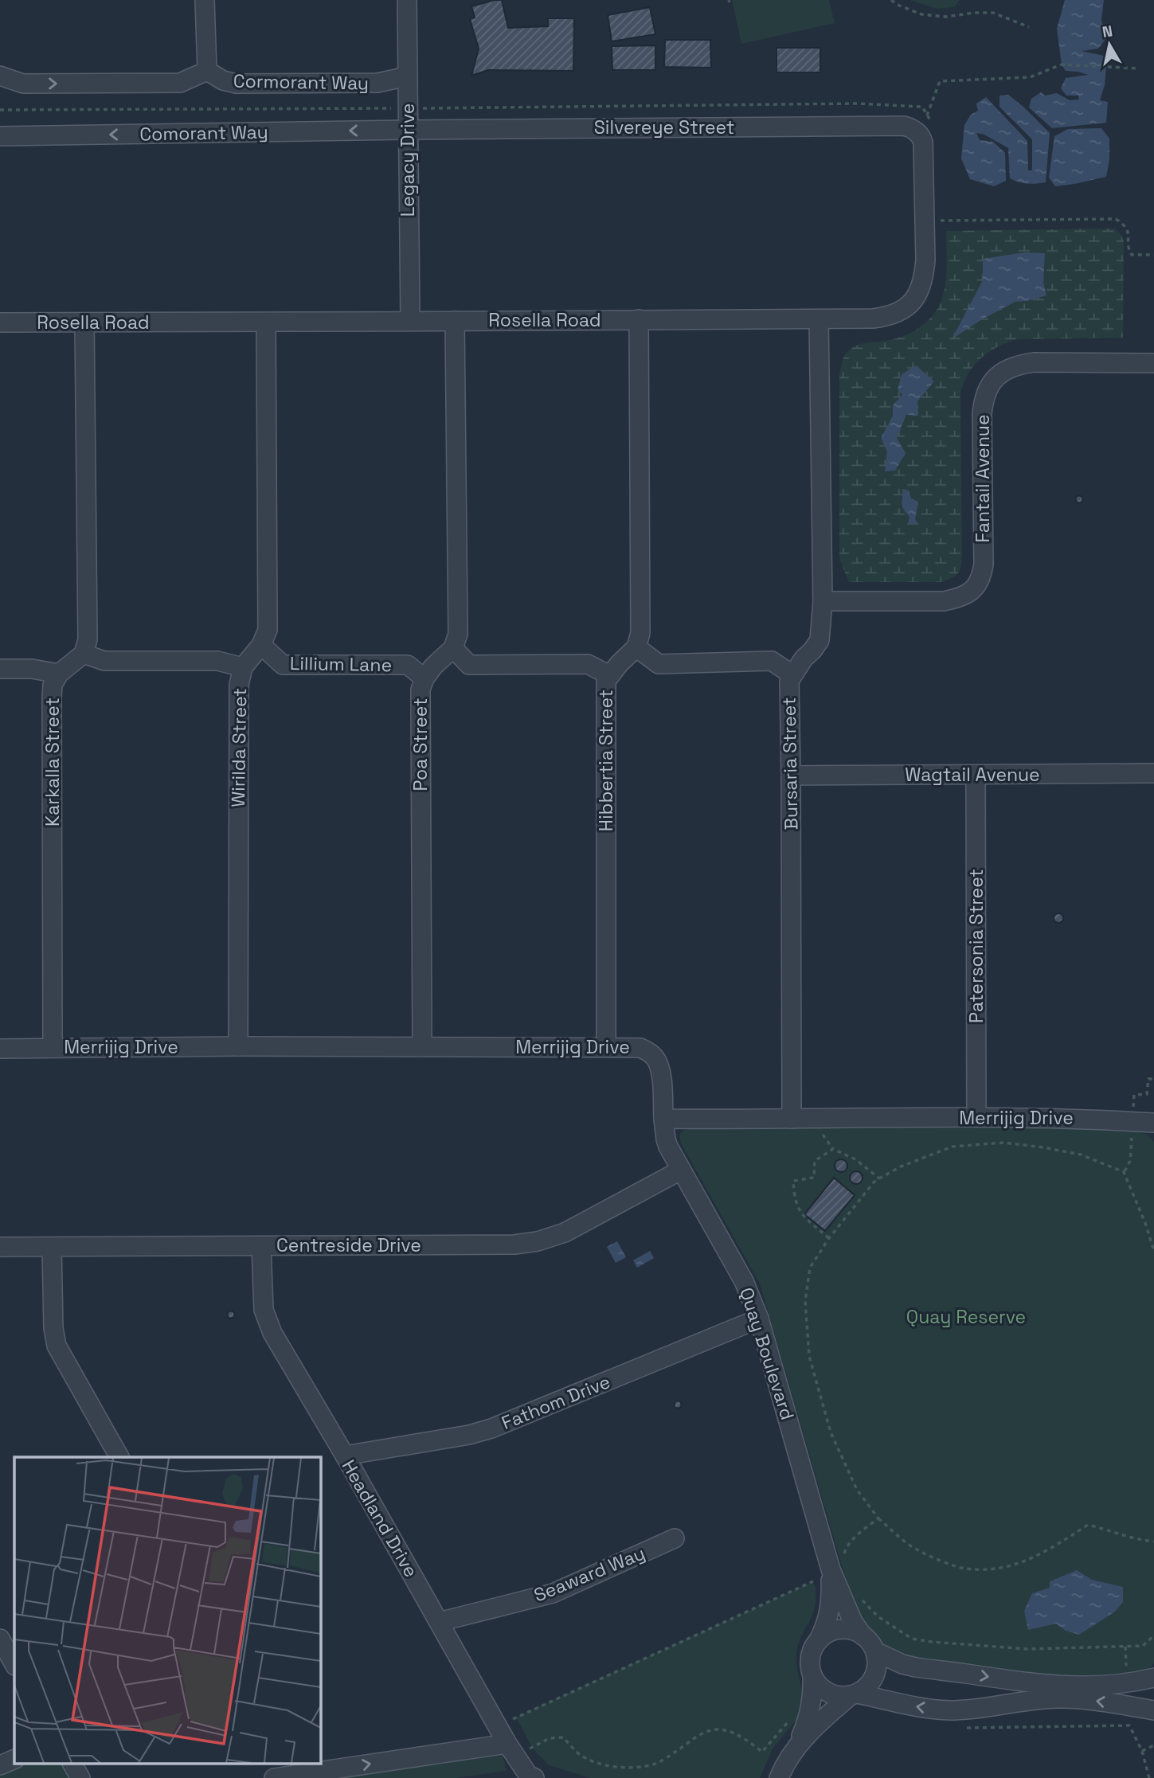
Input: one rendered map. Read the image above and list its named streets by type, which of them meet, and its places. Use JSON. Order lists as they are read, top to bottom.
{
  "streets": {
    "street": [
      "Cormorant Way",
      "Silvereye Street",
      "Comorant Way",
      "Legacy Drive",
      "Rosella Road",
      "Fantail Avenue",
      "Lillium Lane",
      "Poa Street",
      "Wirilda Street",
      "Hibbertia Street",
      "Karkalla Street",
      "Bursaria Street",
      "Wagtail Avenue",
      "Patersonia Street",
      "Merrijig Drive",
      "Centreside Drive",
      "Quay Boulevard",
      "Fathom Drive",
      "Headland Drive",
      "Seaward Way"
    ]
  },
  "crossings": [
    ["Cormorant Way", "Legacy Drive"],
    ["Silvereye Street", "Comorant Way"],
    ["Silvereye Street", "Legacy Drive"],
    ["Silvereye Street", "Rosella Road"],
    ["Comorant Way", "Legacy Drive"],
    ["Legacy Drive", "Rosella Road"],
    ["Rosella Road", "Wirilda Street"],
    ["Rosella Road", "Bursaria Street"],
    ["Fantail Avenue", "Bursaria Street"],
    ["Lillium Lane", "Poa Street"],
    ["Lillium Lane", "Wirilda Street"],
    ["Poa Street", "Merrijig Drive"],
    ["Wirilda Street", "Merrijig Drive"],
    ["Hibbertia Street", "Merrijig Drive"],
    ["Karkalla Street", "Merrijig Drive"],
    ["Bursaria Street", "Wagtail Avenue"],
    ["Bursaria Street", "Merrijig Drive"],
    ["Wagtail Avenue", "Patersonia Street"],
    ["Patersonia Street", "Merrijig Drive"],
    ["Merrijig Drive", "Quay Boulevard"],
    ["Centreside Drive", "Quay Boulevard"],
    ["Centreside Drive", "Headland Drive"],
    ["Quay Boulevard", "Fathom Drive"],
    ["Fathom Drive", "Headland Drive"],
    ["Headland Drive", "Seaward Way"]
  ],
  "one_way": ["Cormorant Way", "Comorant Way"],
  "parks": ["Quay Reserve"],
  "north": "top"
}
